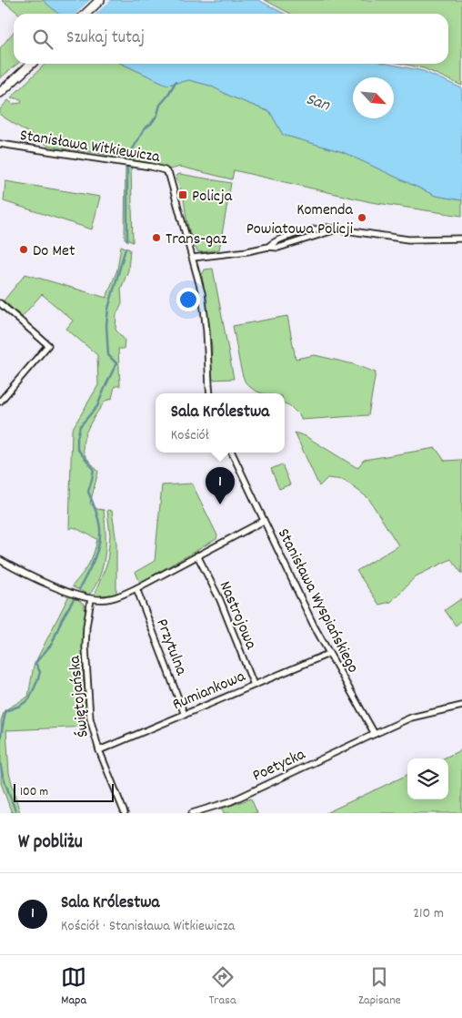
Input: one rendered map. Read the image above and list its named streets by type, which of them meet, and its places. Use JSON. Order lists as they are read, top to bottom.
{
  "streets": {
    "street": [
      "Stanisława Witkiewicza",
      "Stanisława Wyspiańskiego",
      "Nastrojowa",
      "Przytulna",
      "Rumiankowa",
      "Świętojańska",
      "Poetycka"
    ]
  },
  "crossings": [
    ["Stanisława Wyspiańskiego", "Nastrojowa"],
    ["Stanisława Wyspiańskiego", "Przytulna"],
    ["Stanisława Wyspiańskiego", "Rumiankowa"],
    ["Stanisława Wyspiańskiego", "Świętojańska"],
    ["Stanisława Wyspiańskiego", "Poetycka"],
    ["Nastrojowa", "Rumiankowa"],
    ["Przytulna", "Rumiankowa"],
    ["Rumiankowa", "Świętojańska"]
  ],
  "water": ["San"],
  "places": {
    "transit": ["Policja"],
    "other": ["Komenda Powiatowa Policji", "Trans-gaz", "Do Met"]
  },
  "scale_bar": "100 m",
  "north": "bottom right",
  "page": {
    "search": "Szukaj tutaj",
    "popup": ["Sala Królestwa", "Kościół"],
    "pins": "1",
    "scale": "100 m",
    "heading": "W pobliżu",
    "list": [
      {
        "mark": "1",
        "name": "Sala Królestwa",
        "note": "Kościół · Stanisława Witkiewicza",
        "value": "210 m"
      }
    ],
    "nav": ["Mapa", "Trasa", "Zapisane"]
  }
}
